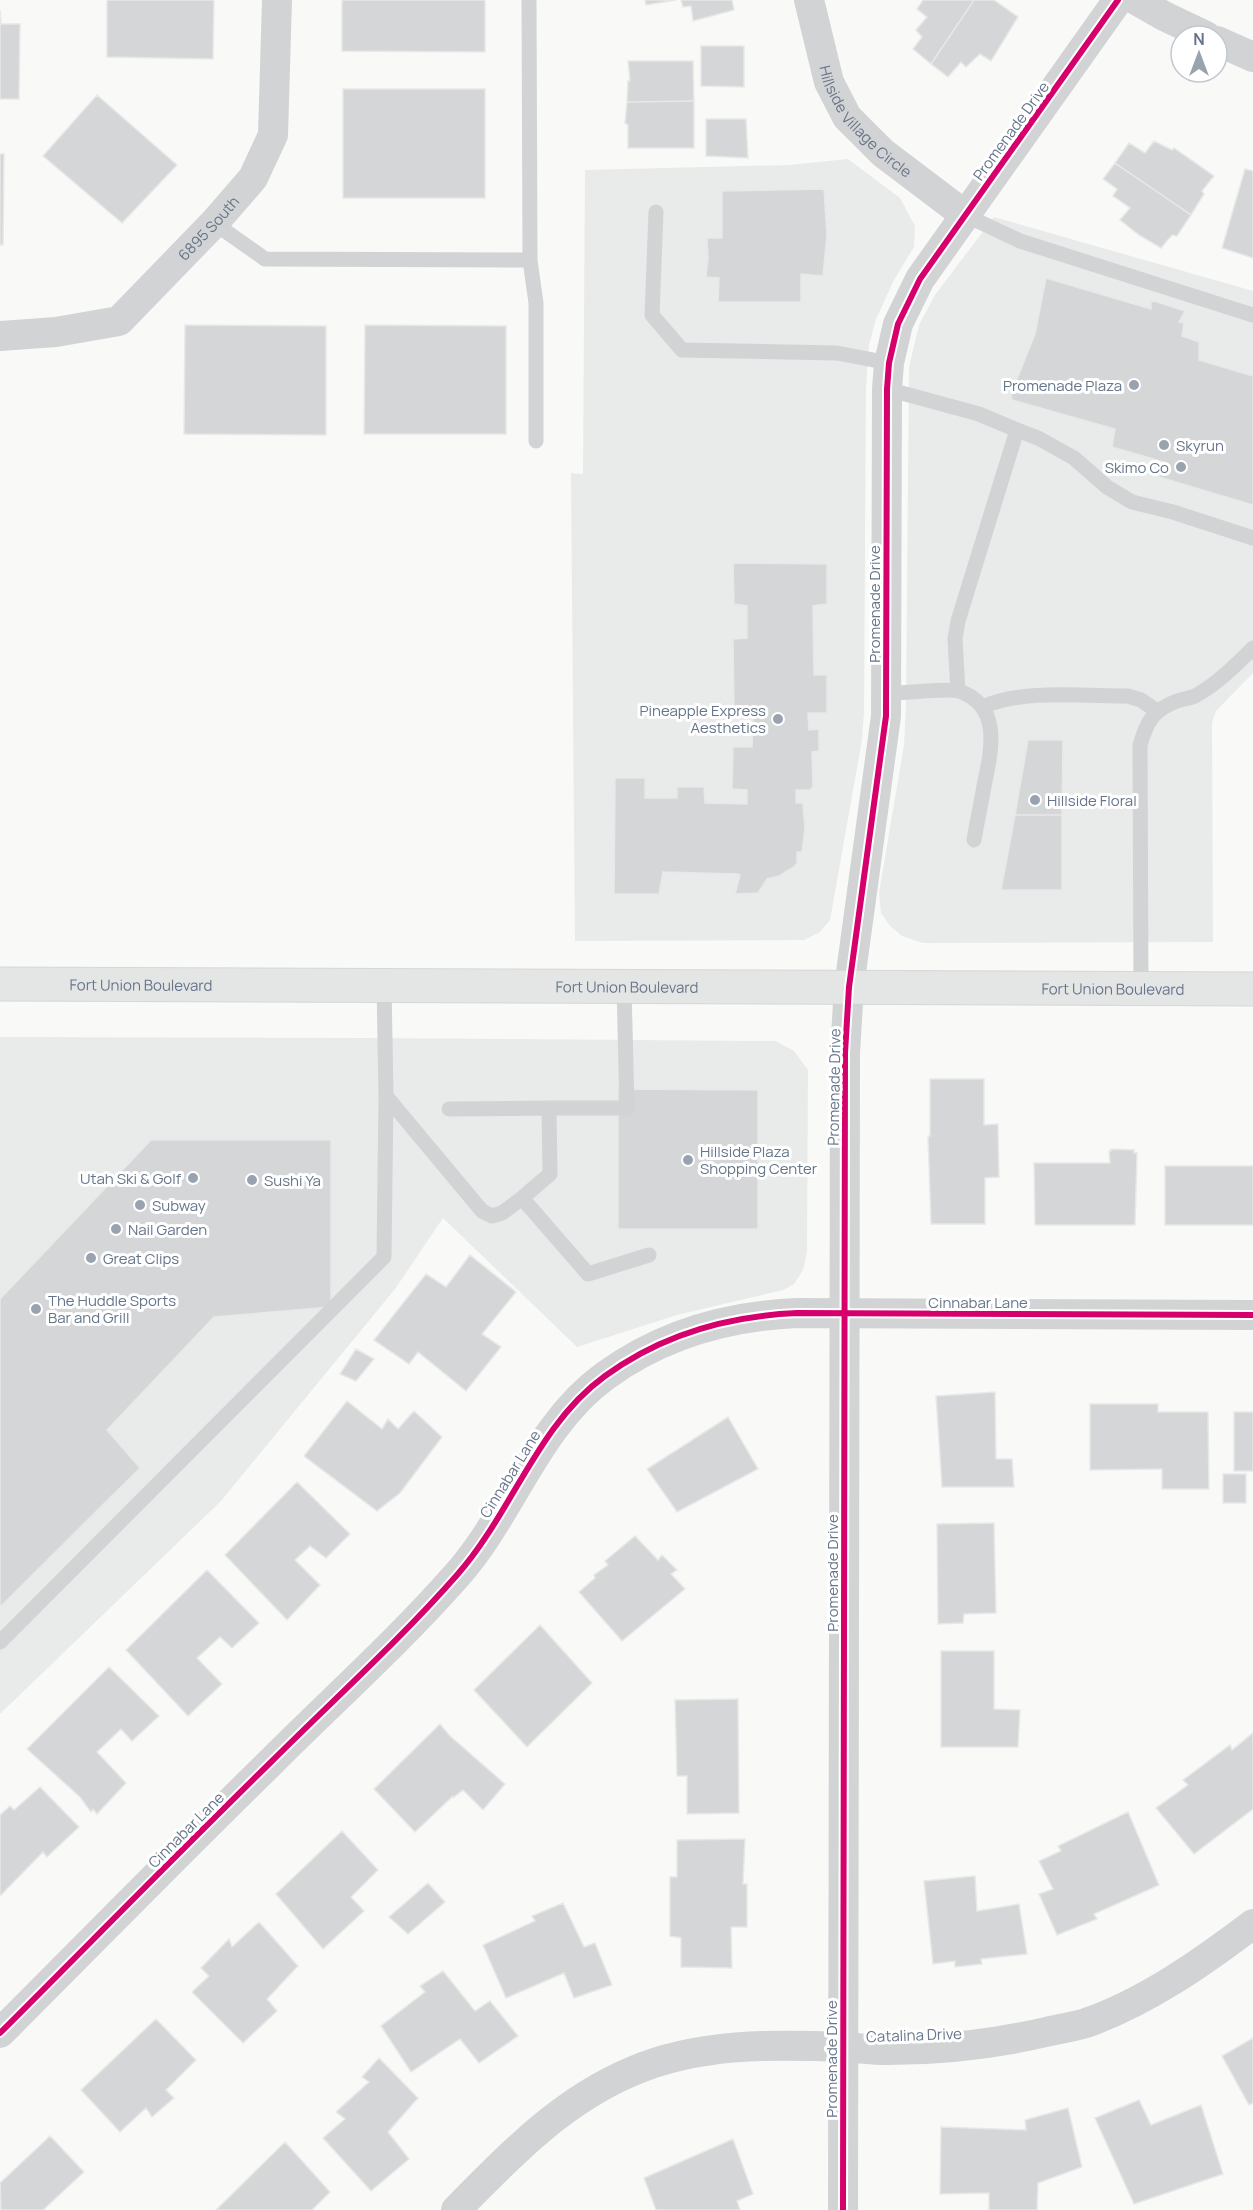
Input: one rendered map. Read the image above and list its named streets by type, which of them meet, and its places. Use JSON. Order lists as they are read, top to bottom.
{
  "streets": {
    "main road": ["Fort Union Boulevard"],
    "street": [
      "Hillside Village Circle",
      "Promenade Drive",
      "6895 South",
      "Cinnabar Lane",
      "Catalina Drive"
    ]
  },
  "crossings": [
    ["Hillside Village Circle", "Promenade Drive"],
    ["Promenade Drive", "Fort Union Boulevard"],
    ["Promenade Drive", "Cinnabar Lane"],
    ["Promenade Drive", "Catalina Drive"]
  ],
  "places": [
    "Promenade Plaza",
    "Skyrun",
    "Skimo Co",
    "Pineapple Express Aesthetics",
    "Hillside Floral",
    "Hillside Plaza Shopping Center",
    "Utah Ski & Golf",
    "Sushi Ya",
    "Subway",
    "Nail Garden",
    "Great Clips",
    "The Huddle Sports Bar and Grill"
  ],
  "north": "top"
}
